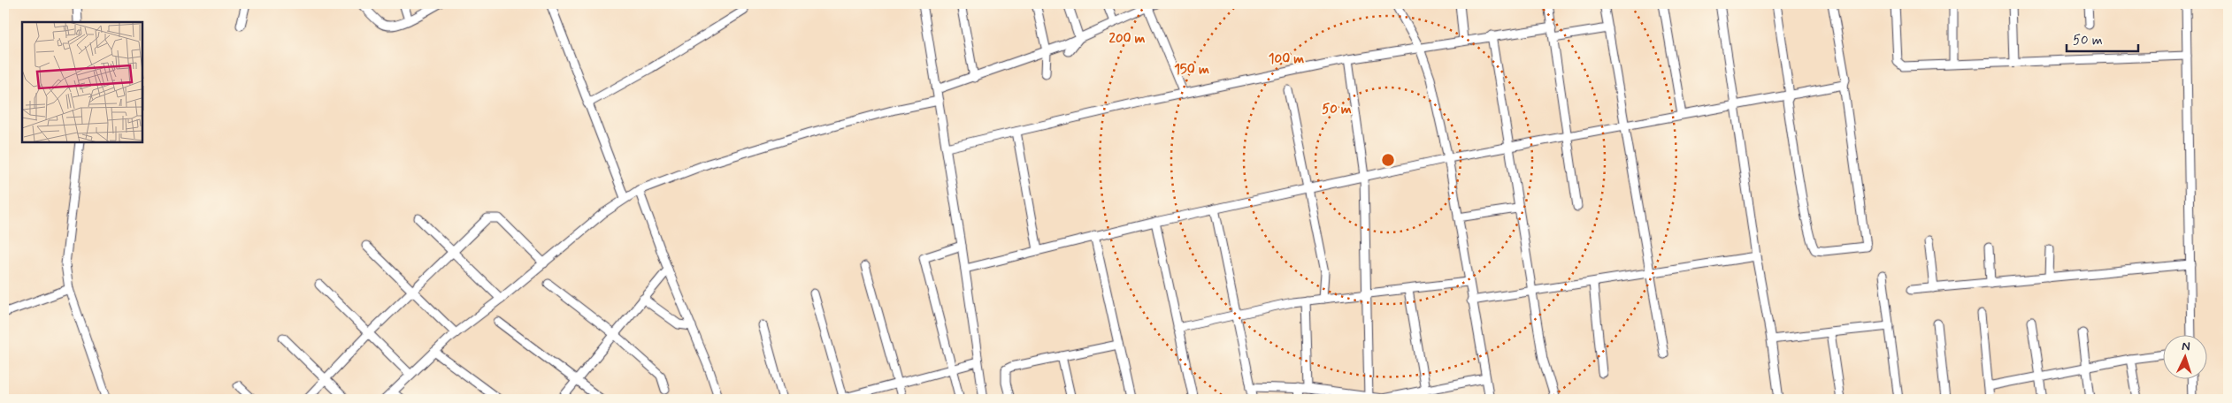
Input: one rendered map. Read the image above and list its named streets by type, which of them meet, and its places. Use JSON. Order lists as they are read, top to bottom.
{
  "scale_bar": "50 m",
  "north": "top",
  "rings": [
    "200 m",
    "100 m",
    "150 m",
    "50 m"
  ]
}
